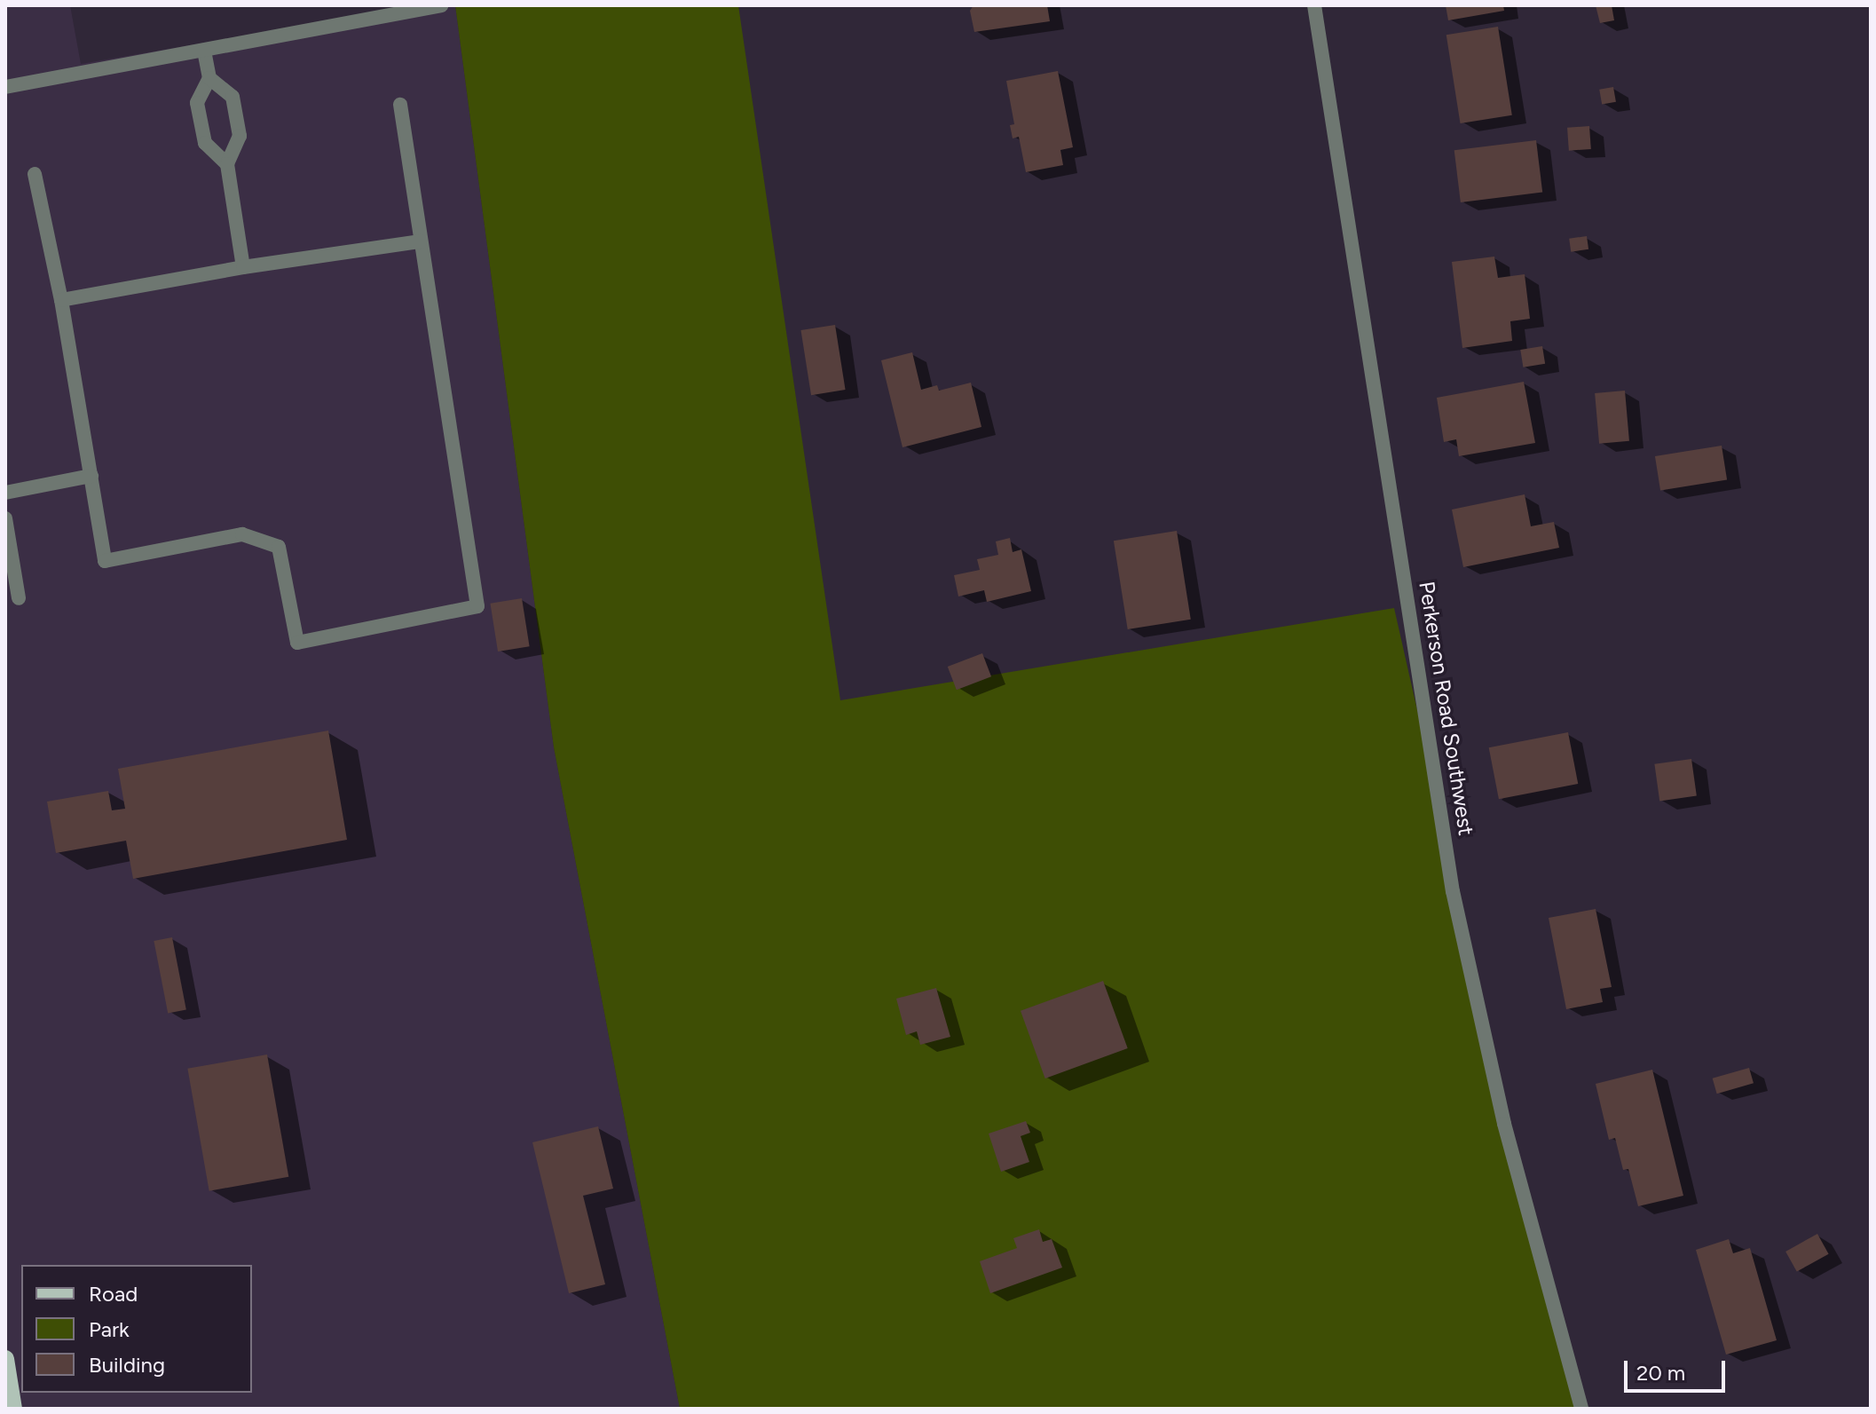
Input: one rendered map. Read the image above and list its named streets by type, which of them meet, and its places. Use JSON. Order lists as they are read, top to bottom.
{
  "streets": {
    "street": ["Perkerson Road Southwest"]
  },
  "legend": ["Road", "Park", "Building"],
  "scale_bar": "20 m"
}
